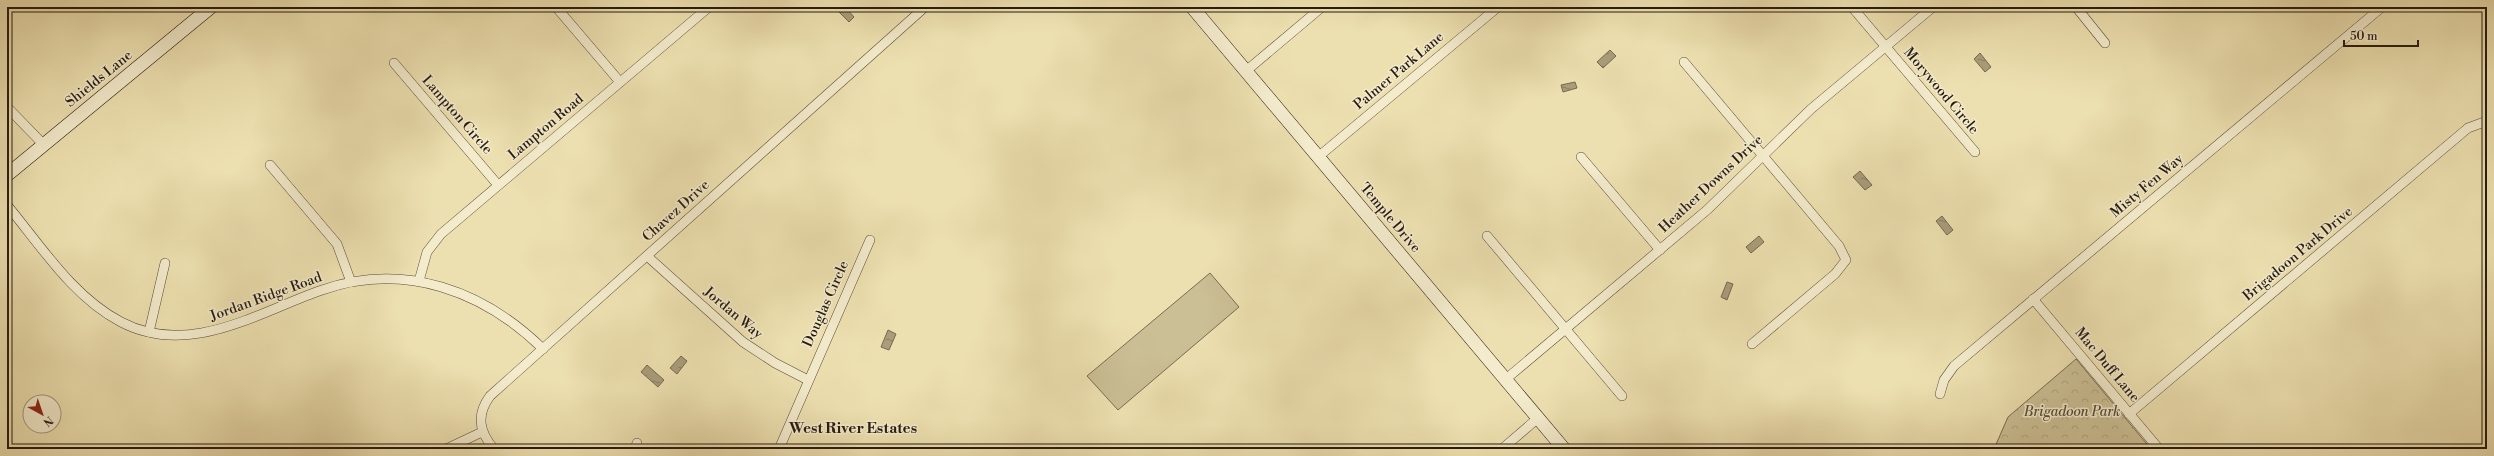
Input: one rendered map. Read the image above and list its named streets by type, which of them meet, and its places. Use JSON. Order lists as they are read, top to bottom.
{
  "streets": {
    "street": [
      "Palmer Park Lane",
      "Shields Lane",
      "Morywood Circle",
      "Lampton Circle",
      "Lampton Road",
      "Heather Downs Drive",
      "Misty Fen Way",
      "Chavez Drive",
      "Temple Drive",
      "Brigadoon Park Drive",
      "Jordan Ridge Road",
      "Douglas Circle",
      "Jordan Way",
      "Mac Duff Lane"
    ]
  },
  "crossings": [
    ["Palmer Park Lane", "Temple Drive"],
    ["Morywood Circle", "Heather Downs Drive"],
    ["Lampton Circle", "Lampton Road"],
    ["Lampton Road", "Jordan Ridge Road"],
    ["Heather Downs Drive", "Temple Drive"],
    ["Misty Fen Way", "Mac Duff Lane"],
    ["Chavez Drive", "Jordan Ridge Road"],
    ["Chavez Drive", "Jordan Way"],
    ["Brigadoon Park Drive", "Mac Duff Lane"],
    ["Douglas Circle", "Jordan Way"]
  ],
  "districts": ["West River Estates"],
  "parks": ["Brigadoon Park"],
  "scale_bar": "50 m",
  "north": "bottom right"
}
